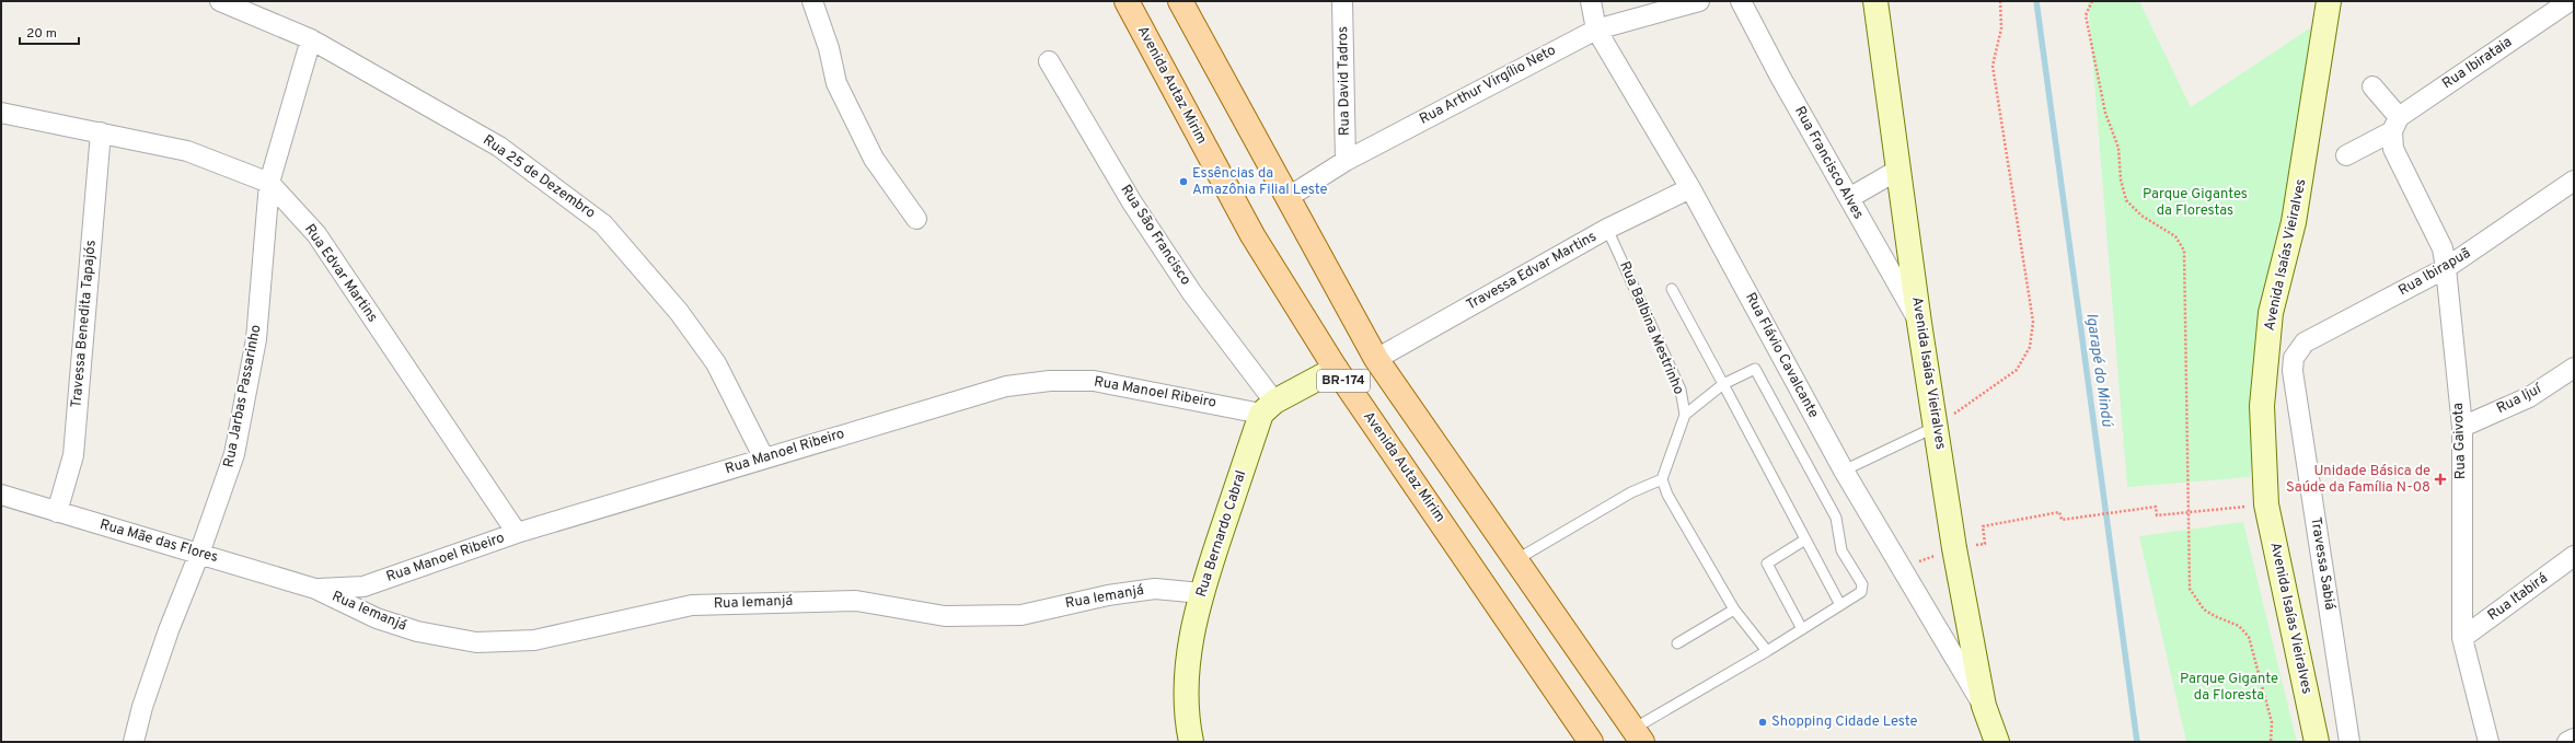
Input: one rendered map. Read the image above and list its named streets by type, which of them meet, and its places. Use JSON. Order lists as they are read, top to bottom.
{
  "streets": {
    "main road": [
      "Avenida Autaz Mirim",
      "Avenida Isaías Vieiralves",
      "BR-174",
      "Rua Bernardo Cabral"
    ],
    "street": [
      "Rua Ibirataia",
      "Rua David Tadros",
      "Rua Arthur Virgílio Neto",
      "Rua Francisco Alves",
      "Rua 25 de Dezembro",
      "Rua São Francisco",
      "Travessa Edvar Martins",
      "Rua Ibirapuã",
      "Rua Edvar Martins",
      "Travessa Benedita Tapajós",
      "Rua Flávio Cavalcante",
      "Rua Manoel Ribeiro",
      "Rua Jarbas Passarinho",
      "Rua Ijuí",
      "Rua Gaivota",
      "Rua Mãe das Flores",
      "Travessa Sabiá",
      "Rua Iemanjá",
      "Rua Itabirá"
    ],
    "lane": ["Rua Balbina Mestrinho"]
  },
  "crossings": [
    ["Rua Ibirataia", "Rua Gaivota"],
    ["Rua David Tadros", "Rua Arthur Virgílio Neto"],
    ["Rua Arthur Virgílio Neto", "Rua Flávio Cavalcante"],
    ["Rua Arthur Virgílio Neto", "BR-174"],
    ["Rua Francisco Alves", "Avenida Isaías Vieiralves"],
    ["Rua 25 de Dezembro", "Rua Manoel Ribeiro"],
    ["Rua 25 de Dezembro", "Rua Jarbas Passarinho"],
    ["Rua São Francisco", "Rua Manoel Ribeiro"],
    ["Rua São Francisco", "Rua Bernardo Cabral"],
    ["Avenida Isaías Vieiralves", "Rua Flávio Cavalcante"],
    ["Travessa Edvar Martins", "Rua Balbina Mestrinho"],
    ["Travessa Edvar Martins", "Rua Flávio Cavalcante"],
    ["Travessa Edvar Martins", "BR-174"],
    ["Rua Ibirapuã", "Rua Gaivota"],
    ["Rua Ibirapuã", "Travessa Sabiá"],
    ["Rua Edvar Martins", "Travessa Benedita Tapajós"],
    ["Rua Edvar Martins", "Rua Manoel Ribeiro"],
    ["Rua Edvar Martins", "Rua Jarbas Passarinho"],
    ["Travessa Benedita Tapajós", "Rua Mãe das Flores"],
    ["Rua Manoel Ribeiro", "Rua Bernardo Cabral"],
    ["Rua Manoel Ribeiro", "Rua Mãe das Flores"],
    ["Rua Manoel Ribeiro", "Rua Iemanjá"],
    ["Rua Jarbas Passarinho", "Rua Mãe das Flores"],
    ["Rua Ijuí", "Rua Gaivota"],
    ["Rua Gaivota", "Rua Itabirá"],
    ["Rua Bernardo Cabral", "Rua Iemanjá"],
    ["Rua Mãe das Flores", "Rua Iemanjá"]
  ],
  "water": ["Igarapé do Mindú"],
  "parks": ["Parque Gigantes da Florestas", "Parque Gigante da Floresta"],
  "places": {
    "other": ["Essências da Amazônia Filial Leste", "Shopping Cidade Leste"],
    "health": ["Unidade Básica de Saúde da Família N-08"]
  },
  "scale_bar": "20 m"
}
